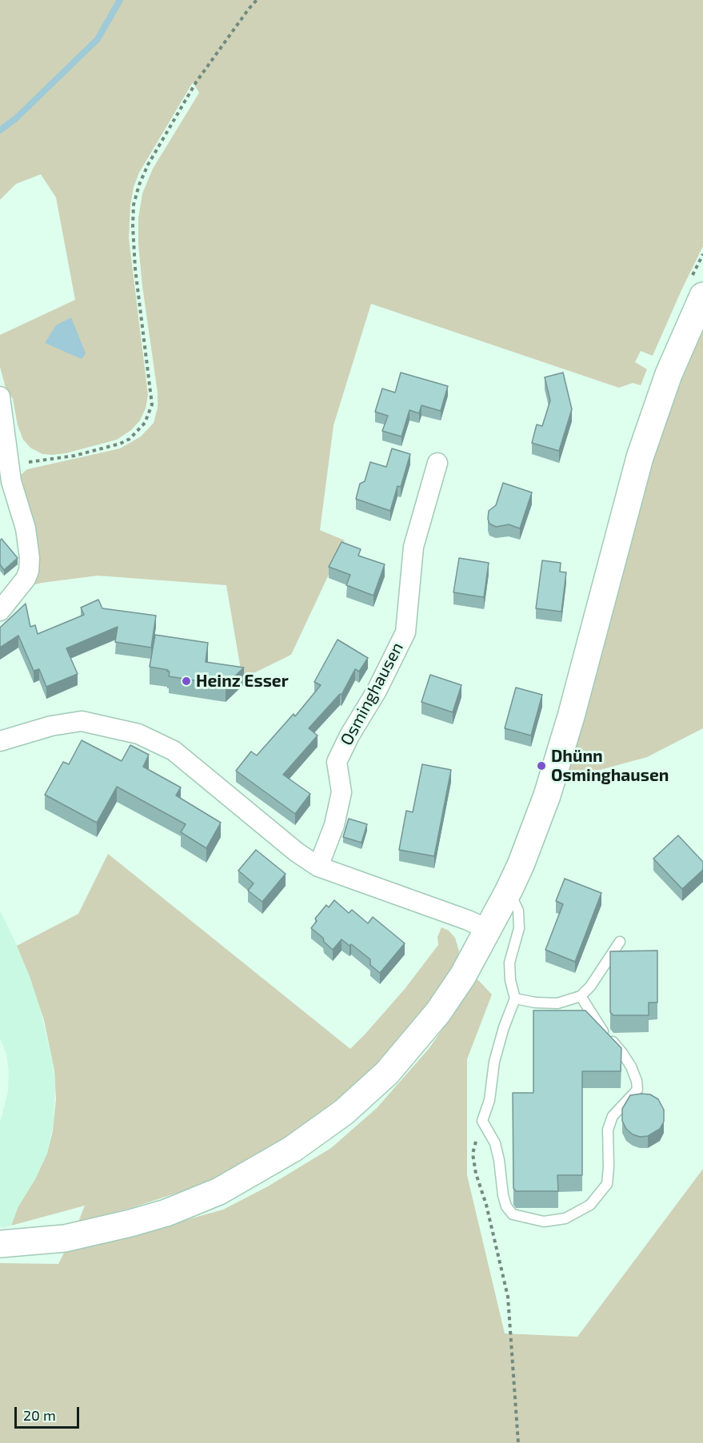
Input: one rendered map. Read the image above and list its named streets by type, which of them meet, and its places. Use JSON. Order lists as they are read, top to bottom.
{
  "streets": {
    "street": ["Osminghausen"]
  },
  "places": ["Heinz Esser", "Dhünn Osminghausen"],
  "scale_bar": "20 m"
}
